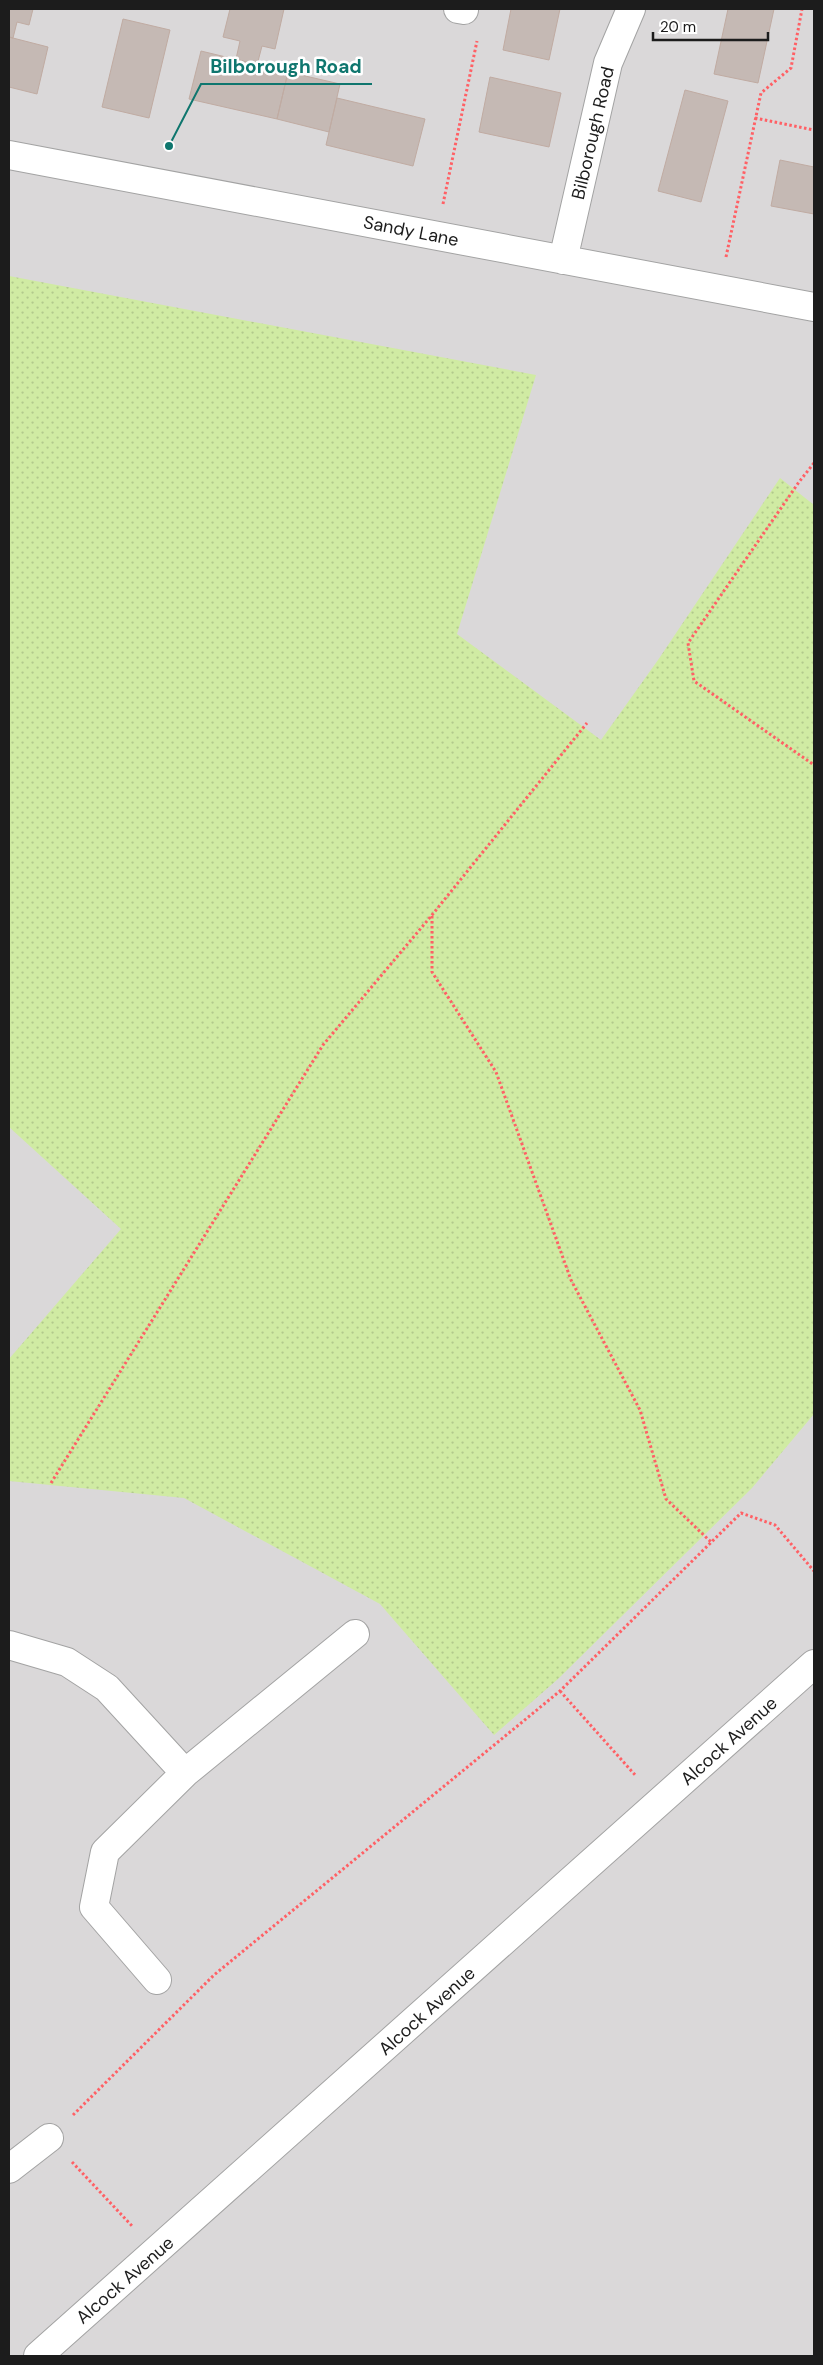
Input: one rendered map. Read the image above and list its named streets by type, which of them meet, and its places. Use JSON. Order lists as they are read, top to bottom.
{
  "streets": {
    "street": ["Bilborough Road", "Sandy Lane", "Alcock Avenue"]
  },
  "crossings": [
    ["Bilborough Road", "Sandy Lane"]
  ],
  "places": ["Bilborough Road"],
  "scale_bar": "20 m"
}
